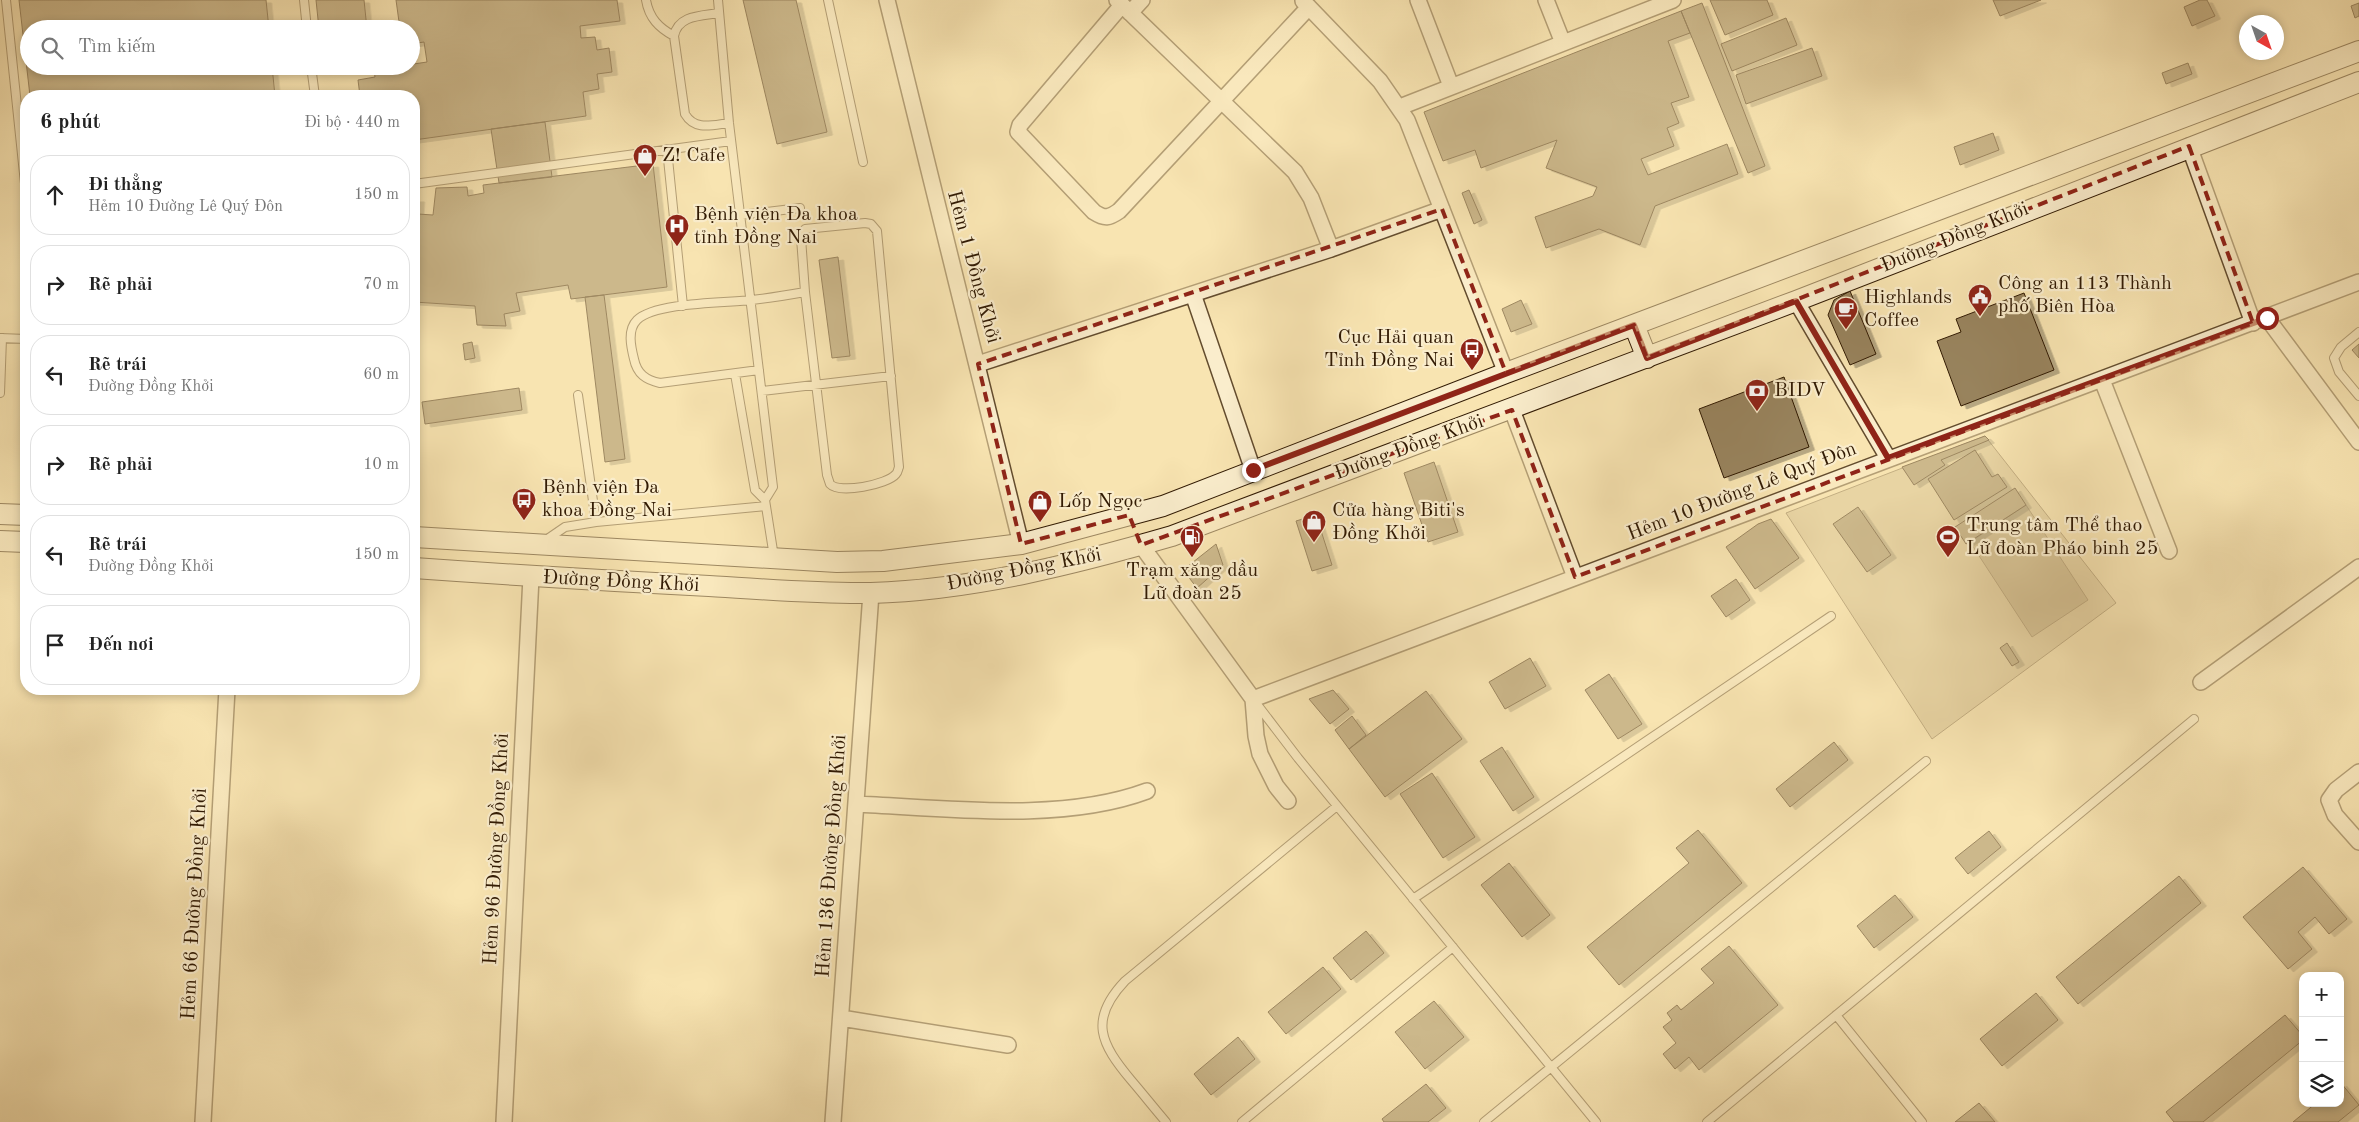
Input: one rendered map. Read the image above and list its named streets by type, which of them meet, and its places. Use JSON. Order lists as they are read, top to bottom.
{
  "streets": {
    "main road": ["Đường Đồng Khởi"],
    "street": [
      "Hẻm 1 Đồng Khởi",
      "Hẻm 10 Đường Lê Quý Đôn",
      "Hẻm 96 Đường Đồng Khởi",
      "Hẻm 136 Đường Đồng Khởi",
      "Hẻm 66 Đường Đồng Khởi"
    ]
  },
  "crossings": [
    ["Đường Đồng Khởi", "Hẻm 1 Đồng Khởi"],
    ["Đường Đồng Khởi", "Hẻm 96 Đường Đồng Khởi"],
    ["Đường Đồng Khởi", "Hẻm 136 Đường Đồng Khởi"]
  ],
  "places": {
    "shop": ["Z! Cafe", "Lốp Ngọc", "Cửa hàng Biti's Đồng Khởi"],
    "hospital": ["Bệnh viện Đa khoa tỉnh Đồng Nai"],
    "public building": ["Công an 113 Thành phố Biên Hòa"],
    "cafe": ["Highlands Coffee"],
    "bus stop": ["Cục Hải quan Tỉnh Đồng Nai", "Bệnh viện Đa khoa Đồng Nai"],
    "bank": ["BIDV"],
    "fuel station": ["Trạm xăng dầu Lữ đoàn 25"],
    "sports": ["Trung tâm Thể thao Lữ đoàn Pháo binh 25"]
  },
  "north": "bottom right",
  "page": {
    "search": "Tìm kiếm",
    "heading": ["6 phút", "Đi bộ · 440 m"],
    "list": [
      ["Đi thẳng", "Hẻm 10 Đường Lê Quý Đôn", "150 m"],
      ["Rẽ phải", "70 m"],
      ["Rẽ trái", "Đường Đồng Khởi", "60 m"],
      ["Rẽ phải", "10 m"],
      ["Rẽ trái", "Đường Đồng Khởi", "150 m"],
      "Đến nơi"
    ],
    "map_buttons": ["+", "−"]
  }
}
